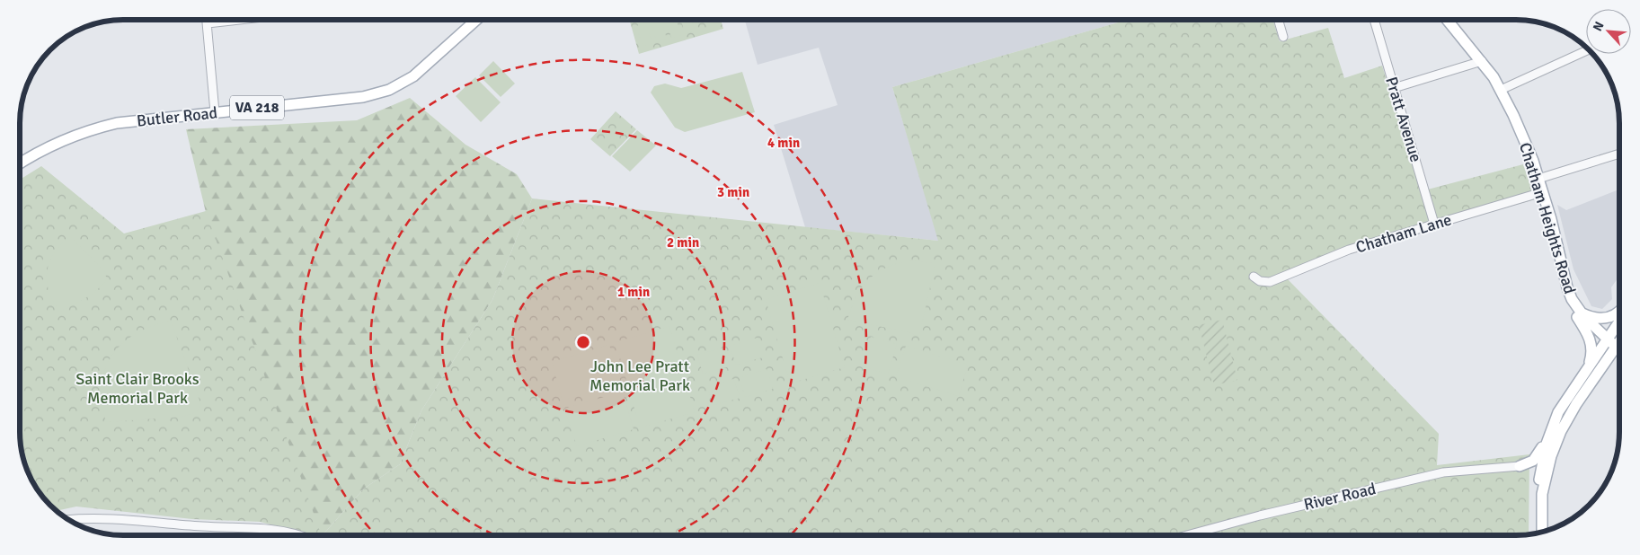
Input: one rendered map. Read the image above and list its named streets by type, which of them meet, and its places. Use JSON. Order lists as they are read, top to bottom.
{
  "streets": {
    "main road": ["VA 218", "Butler Road", "Chatham Heights Road"],
    "street": ["Pratt Avenue", "Chatham Lane", "River Road"]
  },
  "crossings": [
    ["Pratt Avenue", "Chatham Lane"],
    ["Chatham Heights Road", "Chatham Lane"]
  ],
  "parks": ["John Lee Pratt Memorial Park", "Saint Clair Brooks Memorial Park"],
  "north": "top left",
  "rings": [
    "4 min",
    "3 min",
    "2 min",
    "1 min"
  ]
}
